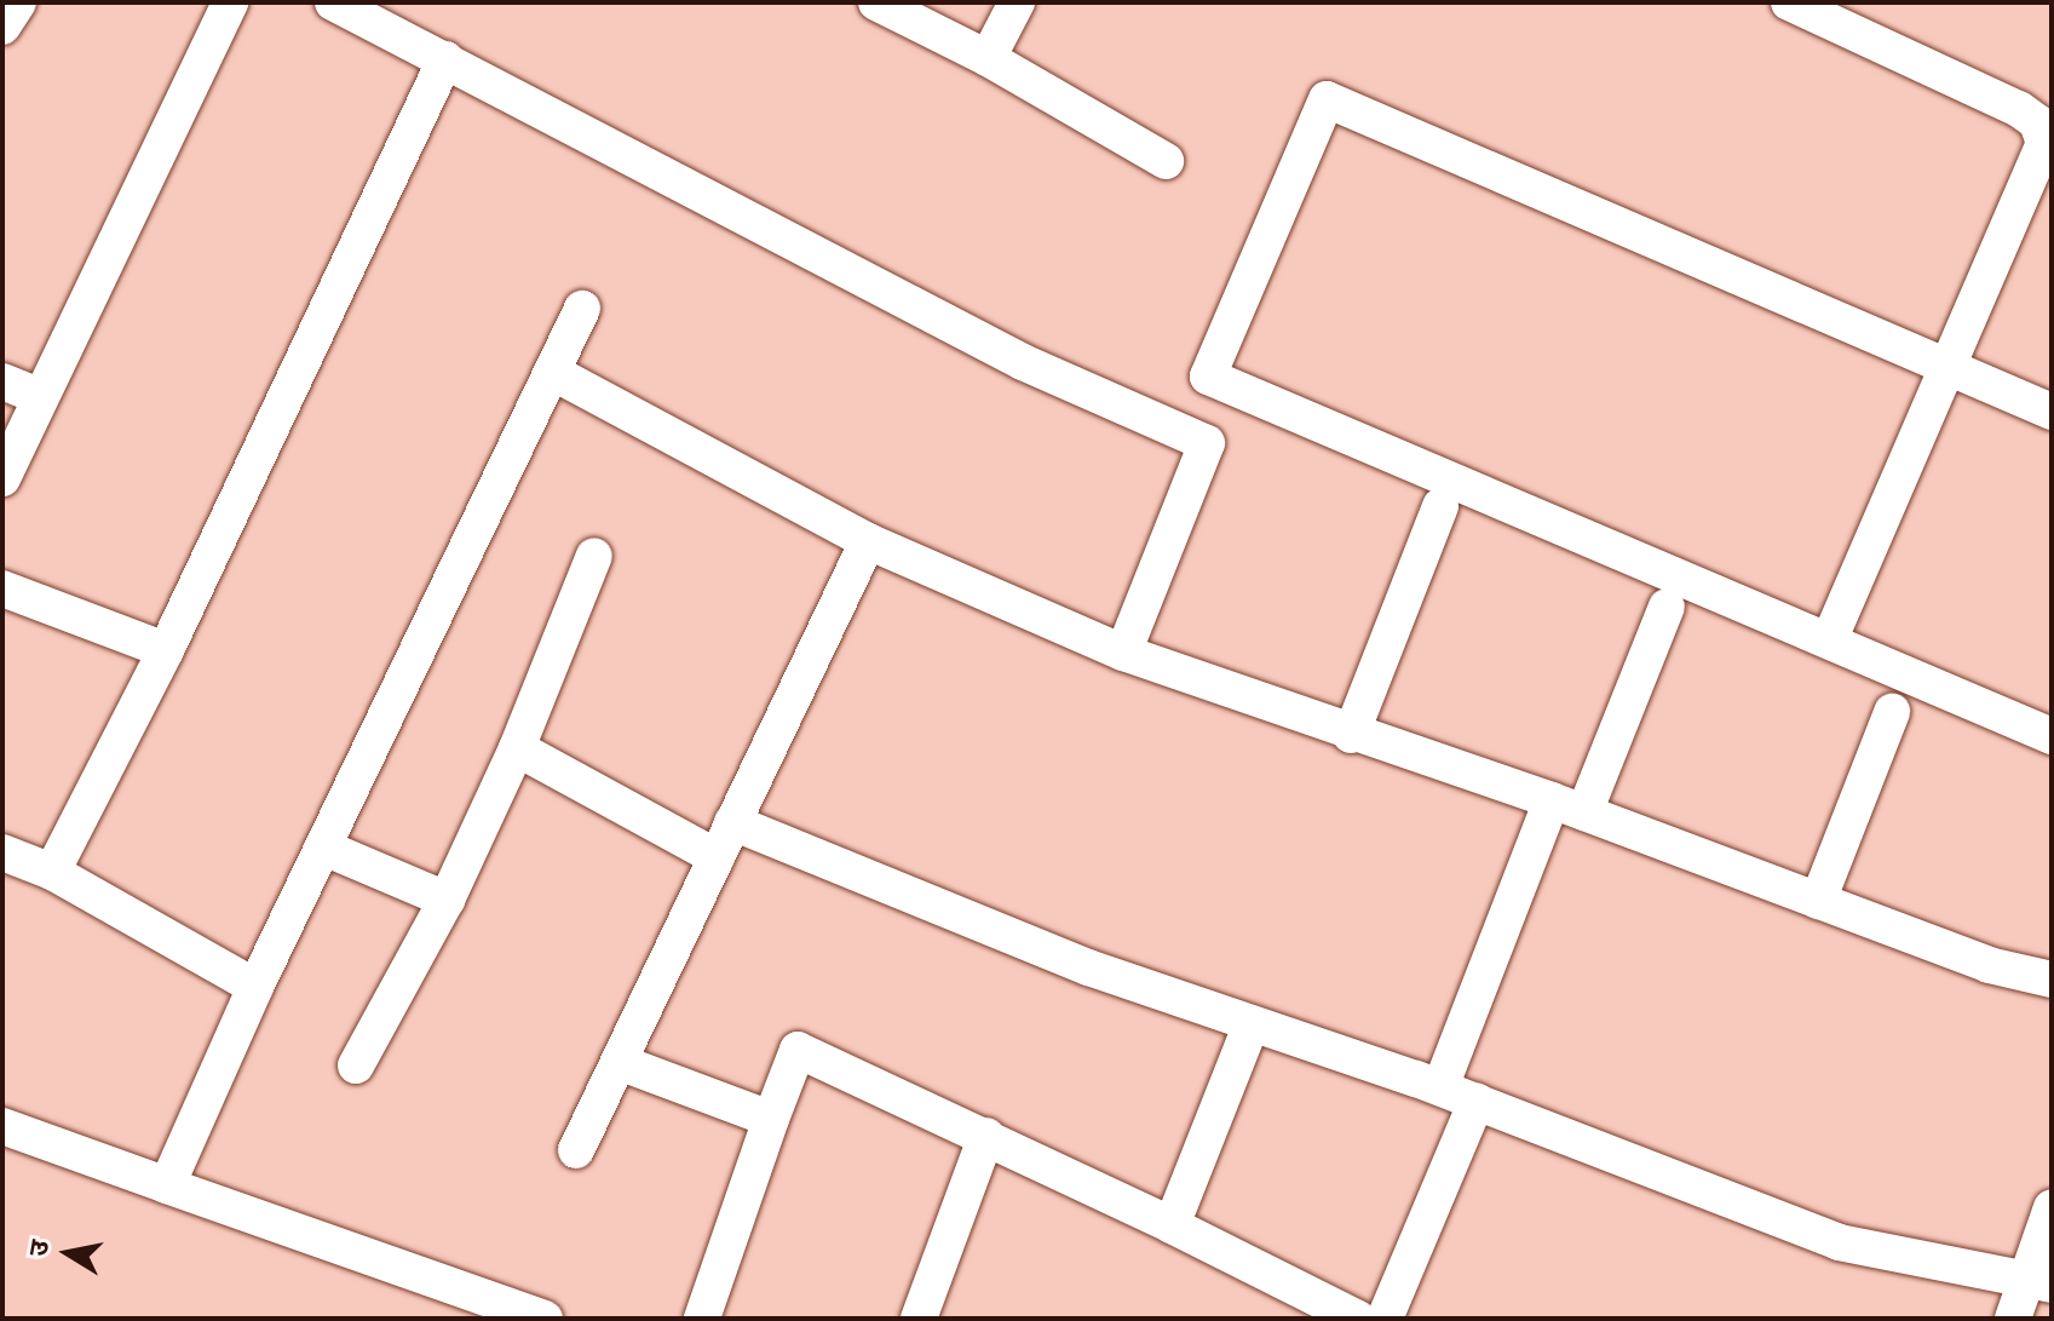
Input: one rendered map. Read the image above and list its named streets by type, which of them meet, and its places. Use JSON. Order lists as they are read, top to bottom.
{
  "north": "left"
}
